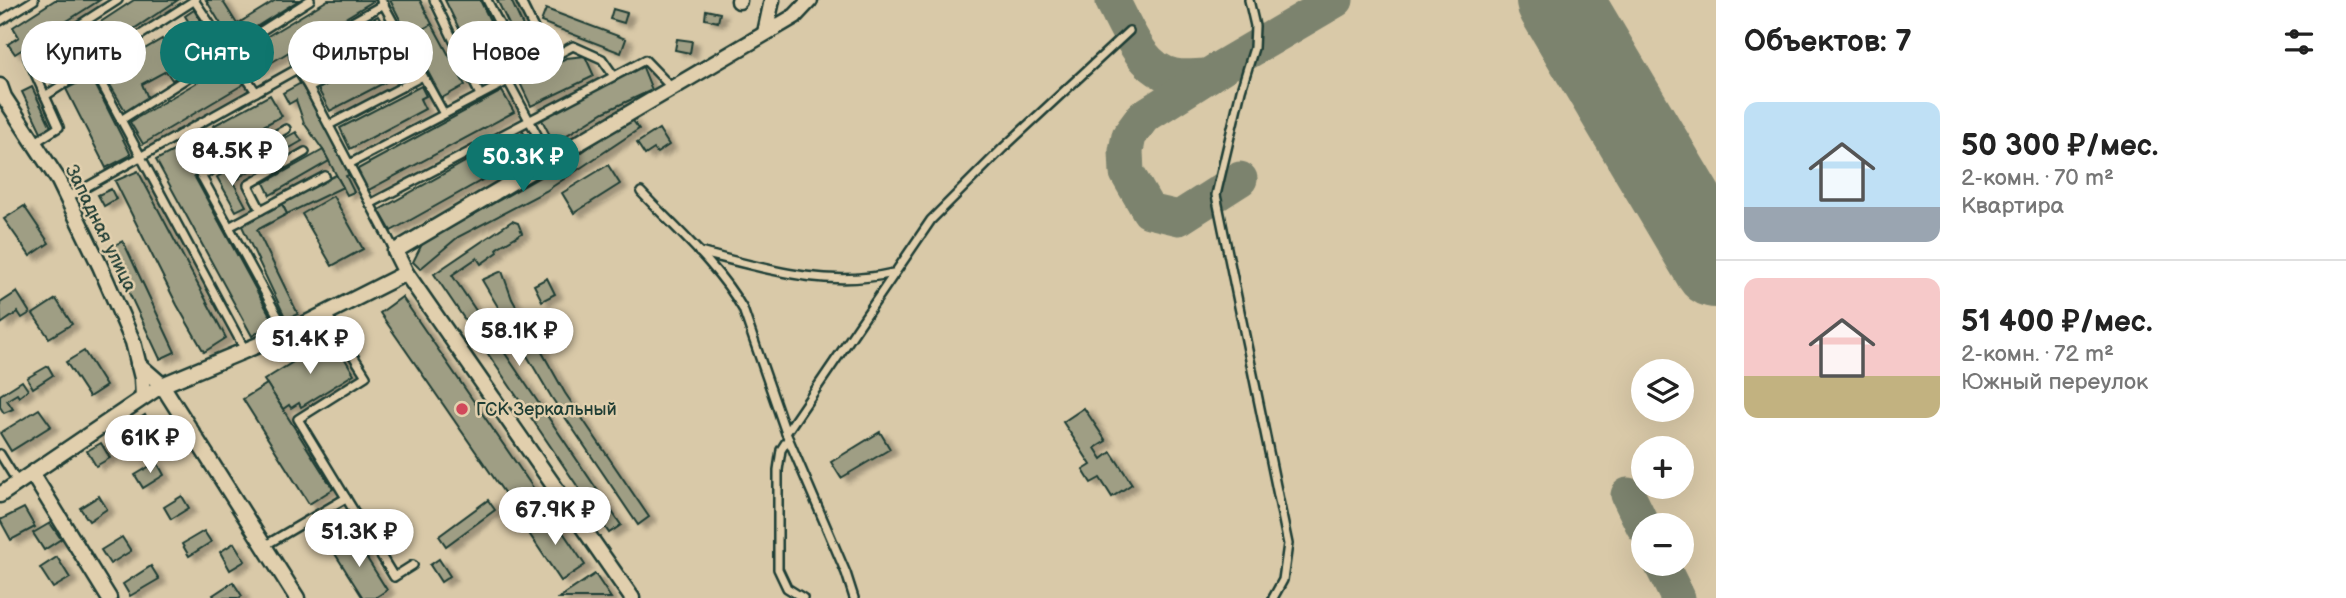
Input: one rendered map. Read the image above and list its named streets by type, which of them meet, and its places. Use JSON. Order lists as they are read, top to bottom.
{
  "streets": {
    "street": ["Западная улица"]
  },
  "places": ["ГСК Зеркальный"],
  "page": {
    "heading": "Объектов: 7",
    "chip": [
      "Купить",
      "Снять",
      "Фильтры",
      "Новое"
    ],
    "list": [
      {
        "name": "50 300 ₽/мес.",
        "note": "2-комн. · 70 m² · Квартира"
      },
      {
        "name": "51 400 ₽/мес.",
        "note": "2-комн. · 72 m² · Южный переулок"
      }
    ],
    "price": [
      "84.5K ₽",
      "50.3K ₽",
      "58.1K ₽",
      "51.4K ₽",
      "61K ₽",
      "67.9K ₽",
      "51.3K ₽"
    ],
    "map_buttons": ["+", "−"]
  }
}
